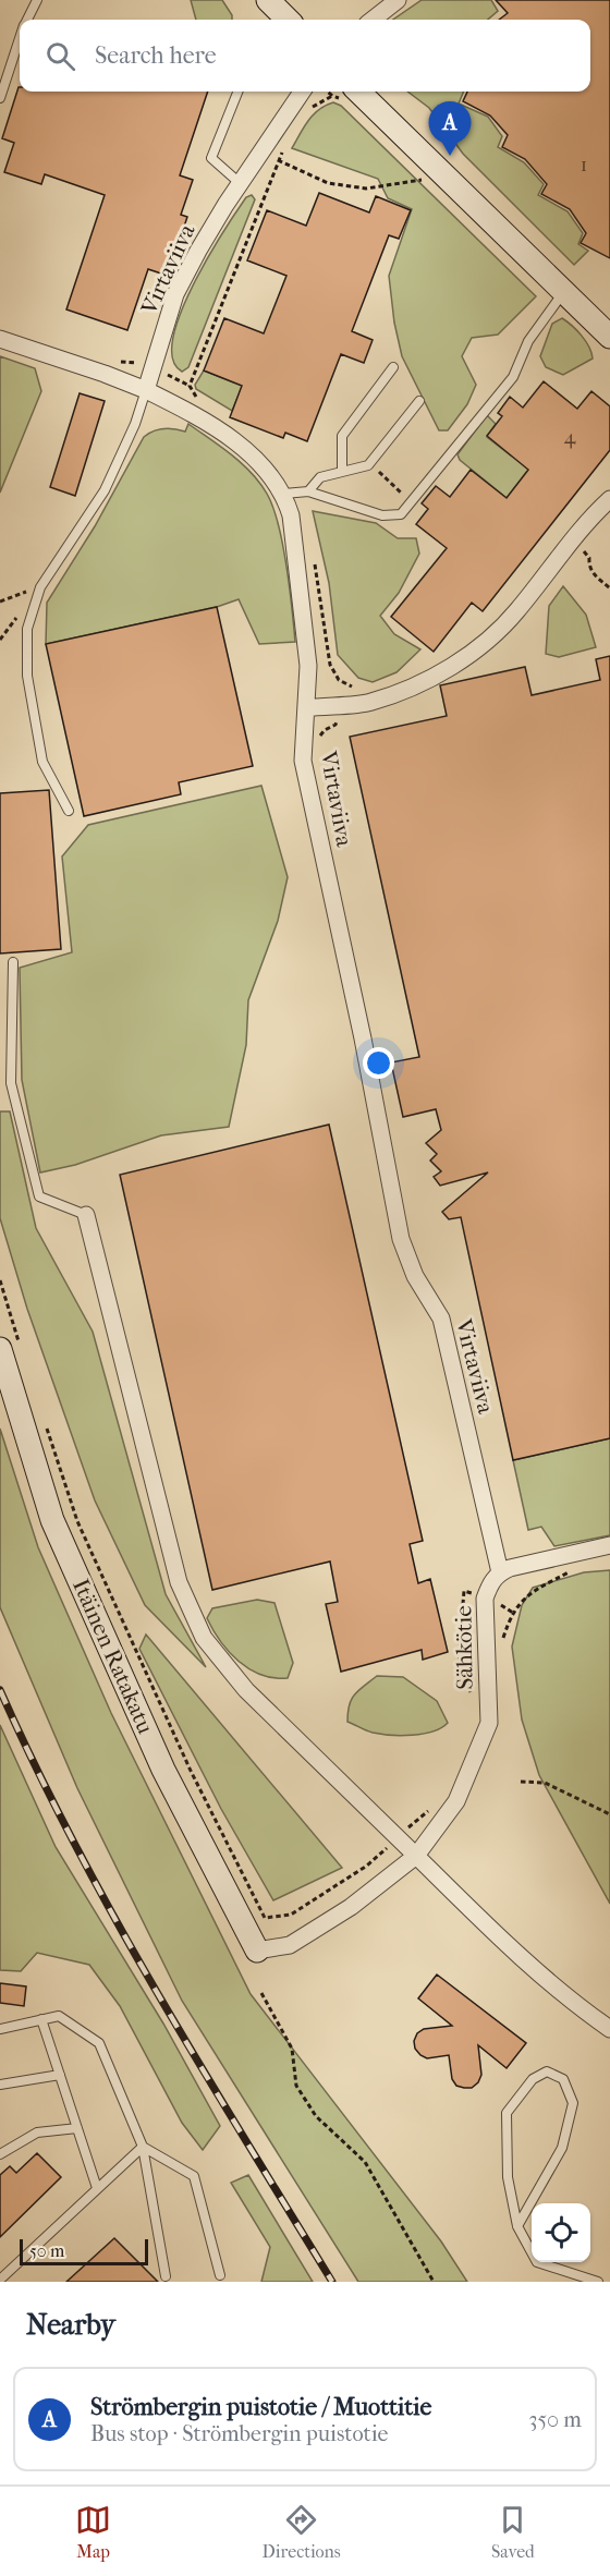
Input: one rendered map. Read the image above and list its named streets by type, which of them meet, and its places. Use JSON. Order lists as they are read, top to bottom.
{
  "streets": {
    "street": ["Virtaviiva", "Sähkötie", "Itäinen Ratakatu"]
  },
  "crossings": [
    ["Virtaviiva", "Sähkötie"]
  ],
  "house_numbers": ["1", "4"],
  "scale_bar": "50 m",
  "page": {
    "search": "Search here",
    "pins": "A",
    "scale": "50 m",
    "heading": "Nearby",
    "list": [
      {
        "mark": "A",
        "name": "Strömbergin puistotie / Muottitie",
        "note": "Bus stop · Strömbergin puistotie",
        "value": "350 m"
      }
    ],
    "nav": ["Map", "Directions", "Saved"]
  }
}
